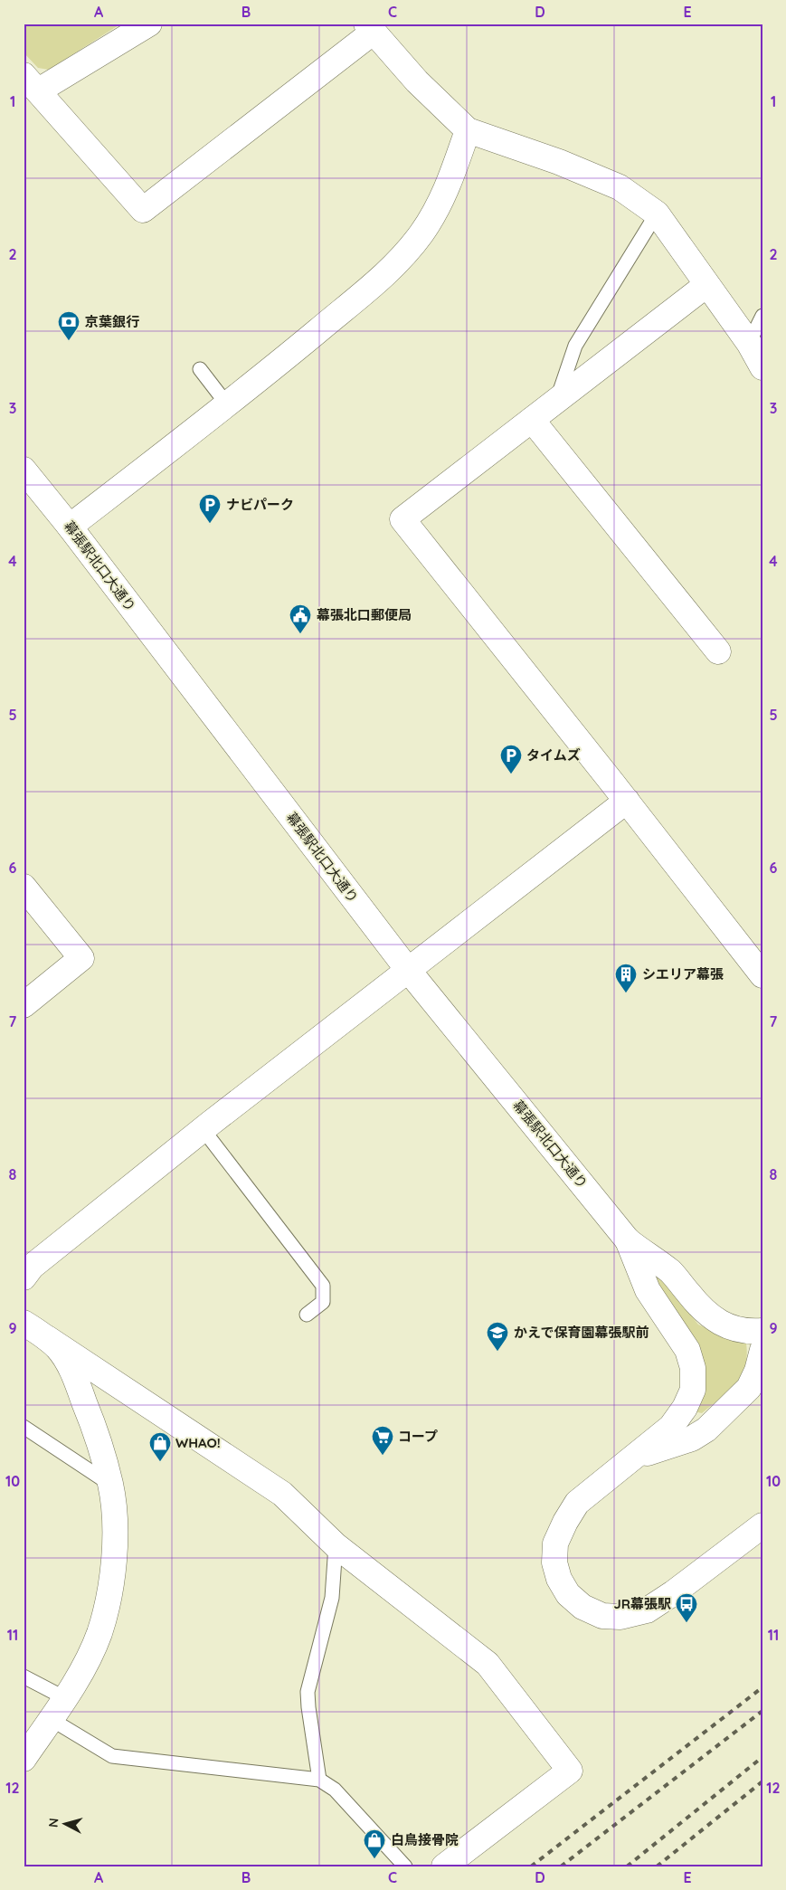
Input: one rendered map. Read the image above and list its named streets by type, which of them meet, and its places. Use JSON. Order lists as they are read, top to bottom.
{
  "streets": {
    "street": ["幕張駅北口大通り"]
  },
  "places": {
    "bank": ["京葉銀行"],
    "parking": ["ナビパーク", "タイムズ"],
    "public building": ["幕張北口郵便局"],
    "building": ["シエリア幕張"],
    "school or university": ["かえで保育園幕張駅前"],
    "supermarket": ["コープ"],
    "shop": ["WHAO!", "白鳥接骨院"],
    "bus stop": ["JR幕張駅"]
  },
  "north": "left",
  "grid": {
    "columns": [
      "A",
      "B",
      "C",
      "D",
      "E"
    ],
    "rows": [
      "1",
      "2",
      "3",
      "4",
      "5",
      "6",
      "7",
      "8",
      "9",
      "10",
      "11",
      "12"
    ]
  }
}
